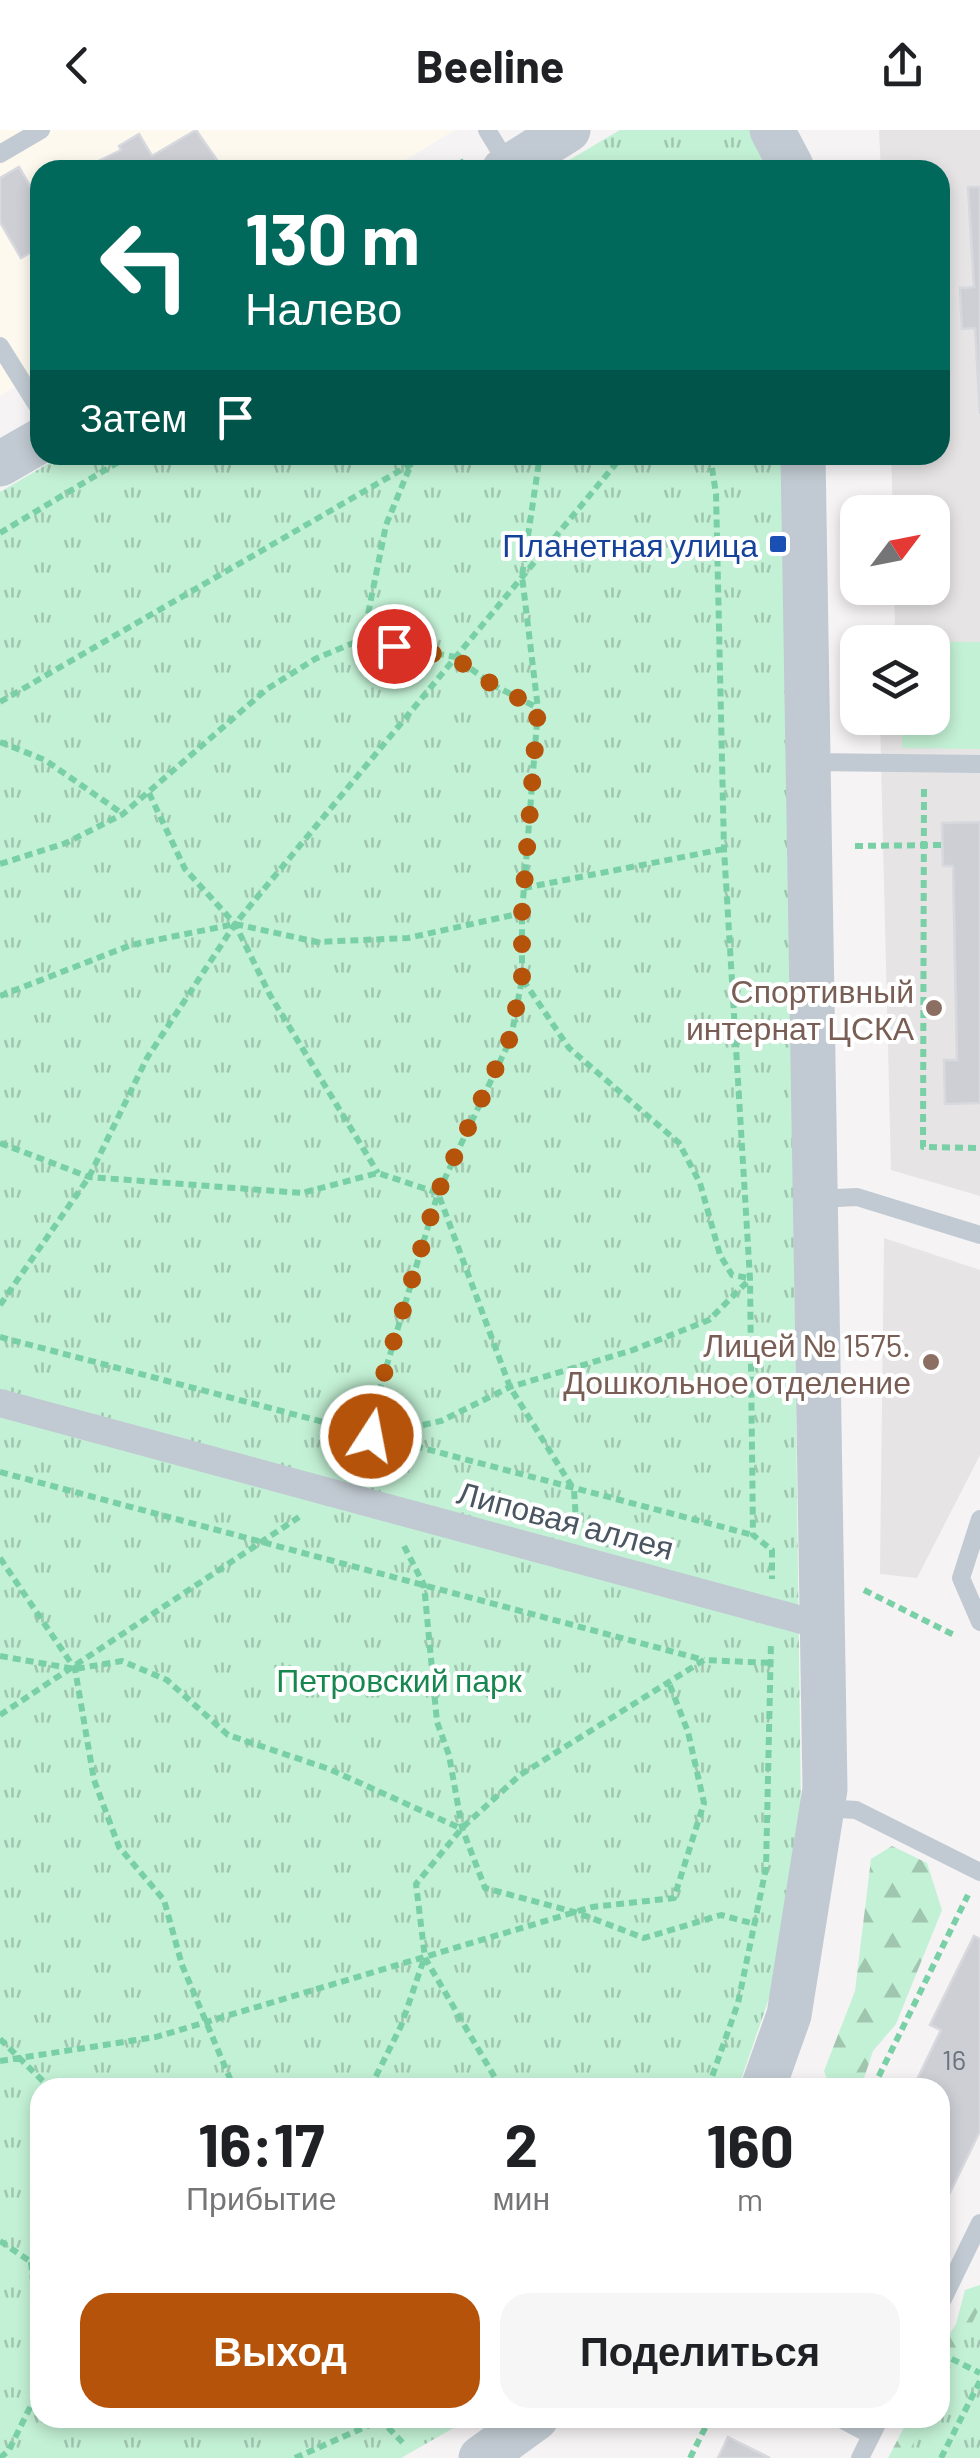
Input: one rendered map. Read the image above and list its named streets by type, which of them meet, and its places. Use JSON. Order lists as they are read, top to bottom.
{
  "streets": {
    "street": ["Липовая аллея"]
  },
  "parks": ["Петровский парк"],
  "places": {
    "transit": ["Планетная улица"],
    "other": ["Спортивный интернат ЦСКА", "Лицей № 1575. Дошкольное отделение"]
  },
  "house_numbers": ["16"],
  "north": "top right",
  "page": {
    "header": "Beeline",
    "turn": ["130 m", "Налево"],
    "then": "Затем",
    "eta": [
      "16:17",
      "Прибытие",
      "2",
      "мин",
      "160",
      "m"
    ],
    "buttons": ["Выход", "Поделиться"]
  }
}
